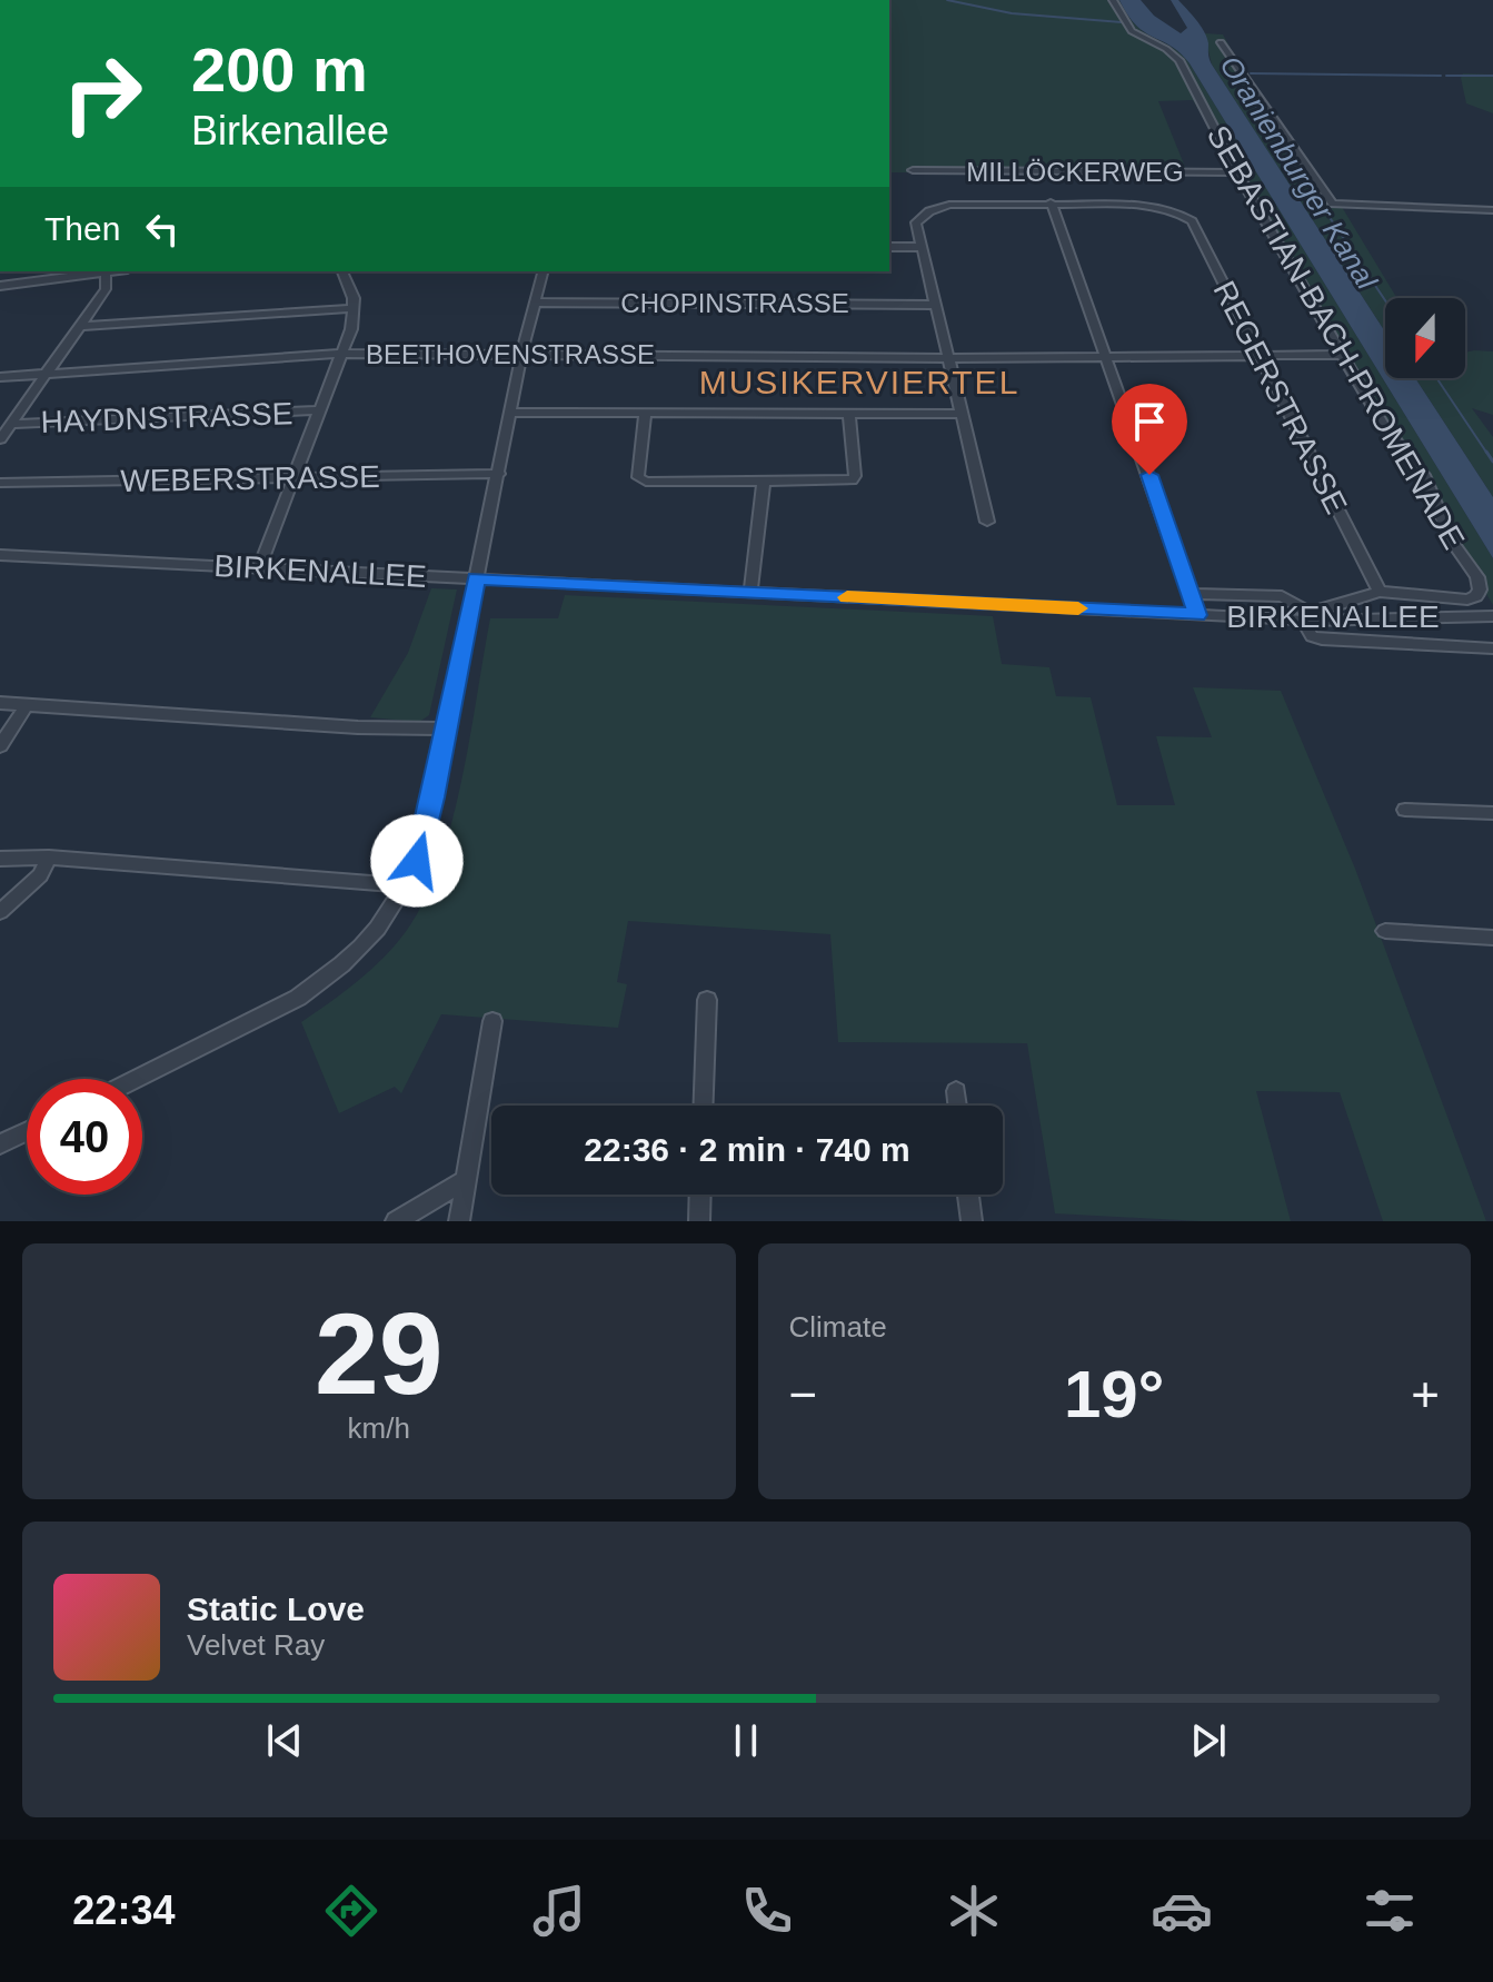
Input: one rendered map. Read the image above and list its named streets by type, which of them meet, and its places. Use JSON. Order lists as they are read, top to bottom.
{
  "streets": {
    "street": [
      "MILLÖCKERWEG",
      "CHOPINSTRASSE",
      "SEBASTIAN-BACH-PROMENADE",
      "BEETHOVENSTRASSE",
      "REGERSTRASSE",
      "HAYDNSTRASSE",
      "WEBERSTRASSE",
      "BIRKENALLEE"
    ]
  },
  "crossings": [
    ["MILLÖCKERWEG", "SEBASTIAN-BACH-PROMENADE"],
    ["SEBASTIAN-BACH-PROMENADE", "BEETHOVENSTRASSE"],
    ["SEBASTIAN-BACH-PROMENADE", "REGERSTRASSE"],
    ["SEBASTIAN-BACH-PROMENADE", "BIRKENALLEE"],
    ["BEETHOVENSTRASSE", "REGERSTRASSE"]
  ],
  "districts": ["MUSIKERVIERTEL"],
  "water": ["Oranienburger Kanal"],
  "north": "bottom",
  "page": {
    "turn": ["200 m", "Birkenallee"],
    "then": "Then",
    "limit": "40",
    "trip": "22:36 · 2 min · 740 m",
    "tile": [
      ["29", "km/h"],
      "Climate"
    ],
    "heat": ["−", "19°", "+"],
    "song": ["Static Love", "Velvet Ray"],
    "tabs": "22:34"
  }
}
